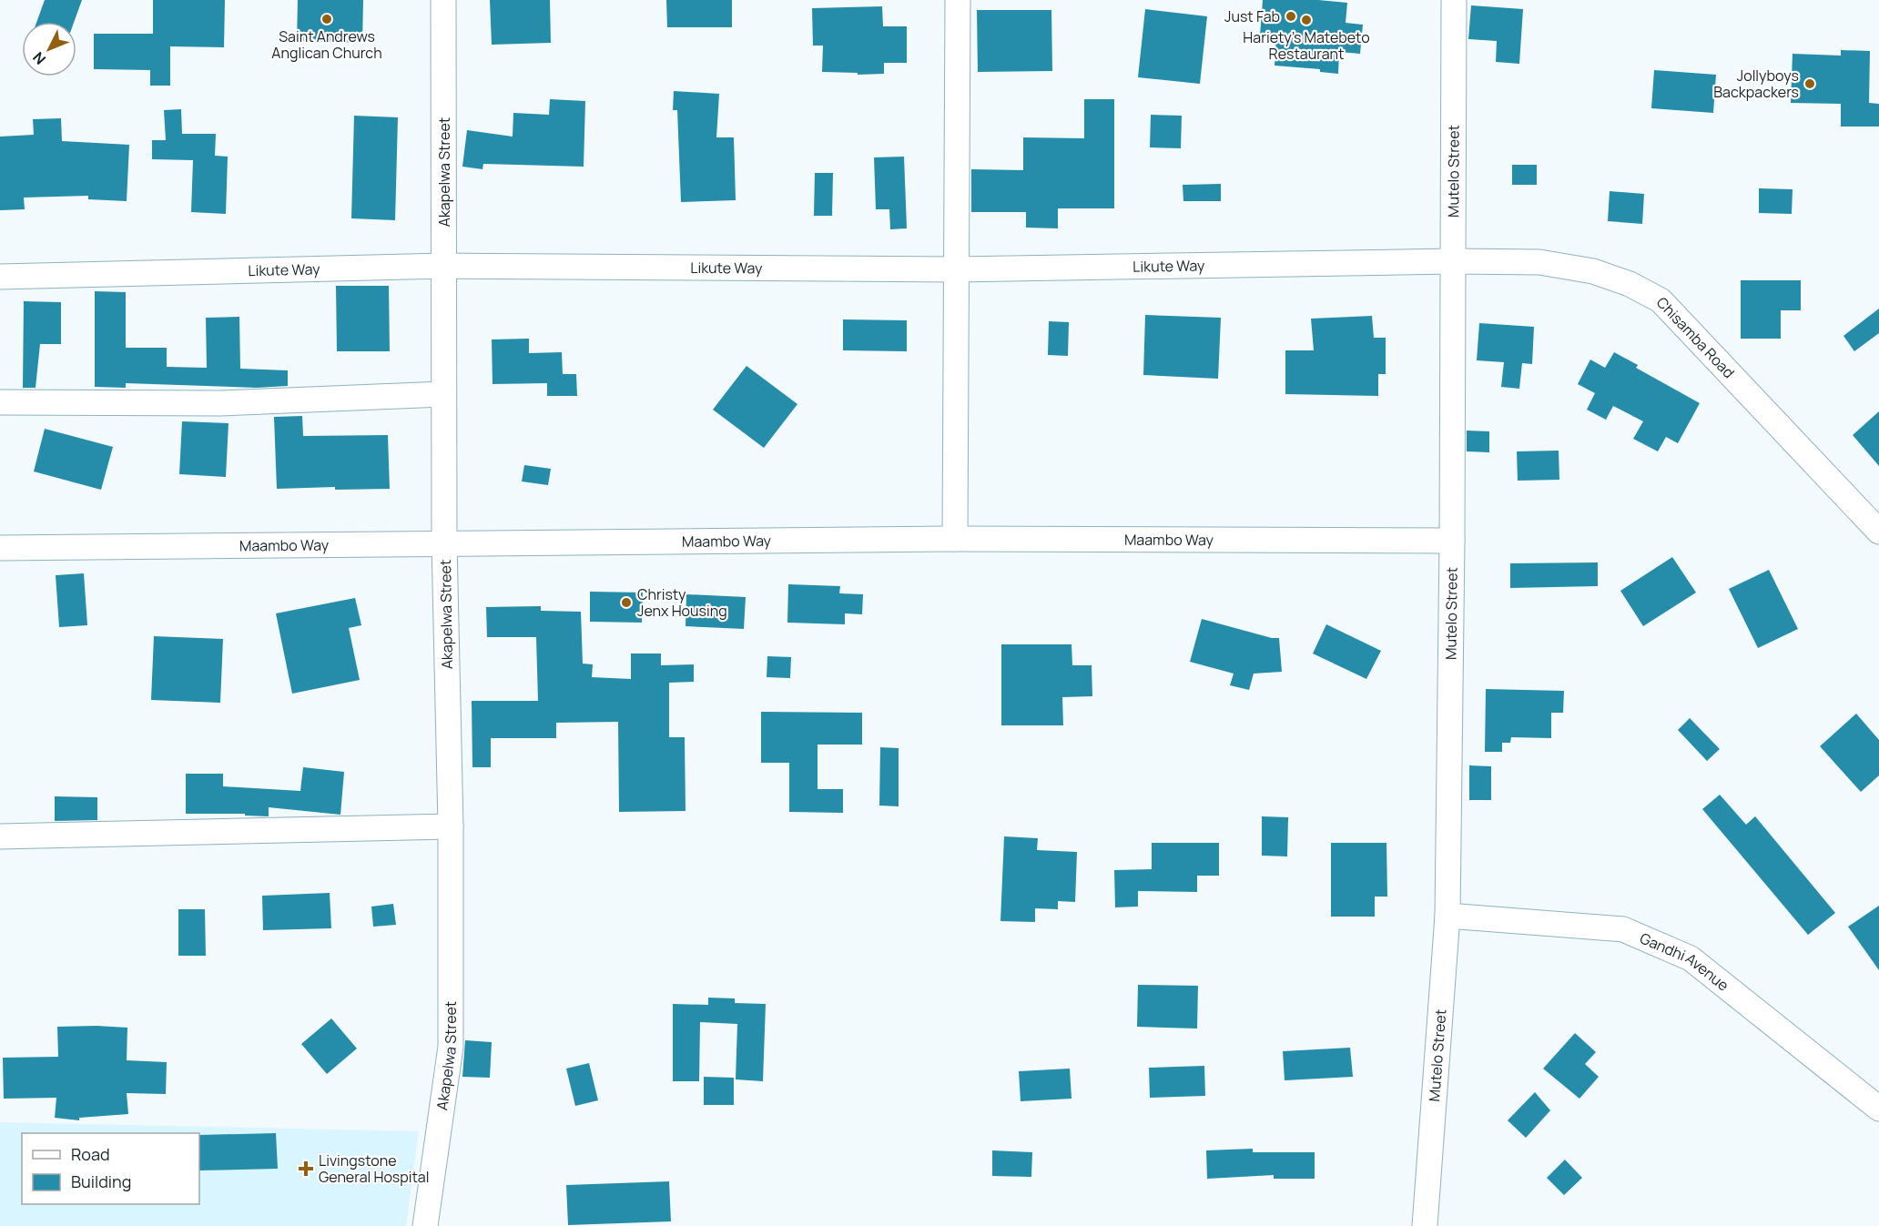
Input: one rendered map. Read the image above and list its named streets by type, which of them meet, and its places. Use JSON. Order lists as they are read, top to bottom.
{
  "streets": {
    "street": [
      "Mutelo Street",
      "Akapelwa Street",
      "Likute Way",
      "Chisamba Road",
      "Maambo Way",
      "Gandhi Avenue"
    ]
  },
  "crossings": [
    ["Mutelo Street", "Likute Way"],
    ["Mutelo Street", "Chisamba Road"],
    ["Mutelo Street", "Maambo Way"],
    ["Mutelo Street", "Gandhi Avenue"],
    ["Akapelwa Street", "Likute Way"],
    ["Akapelwa Street", "Maambo Way"],
    ["Likute Way", "Chisamba Road"]
  ],
  "places": {
    "other": [
      "Just Fab",
      "Saint Andrews Anglican Church",
      "Hariety's Matebeto Restaurant",
      "Jollyboys Backpackers",
      "Christy Jenx Housing"
    ],
    "health": ["Livingstone General Hospital"]
  },
  "legend": ["Road", "Building"],
  "north": "bottom left"
}
